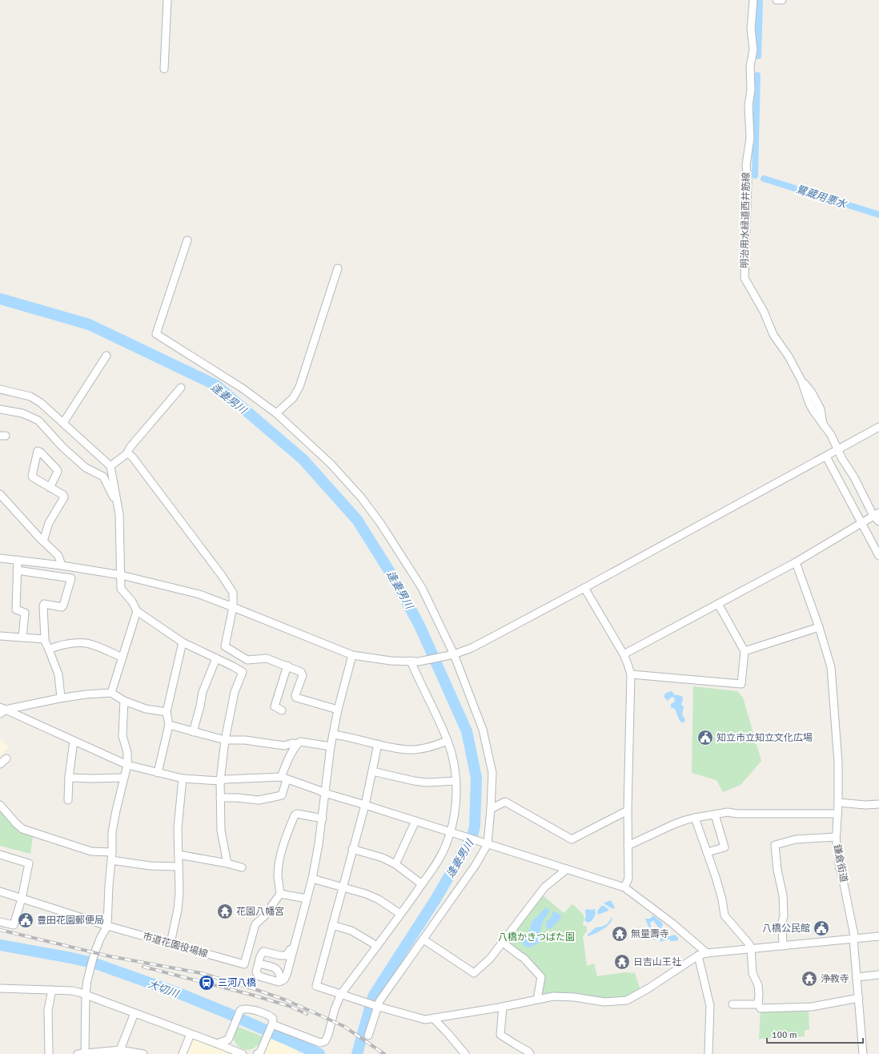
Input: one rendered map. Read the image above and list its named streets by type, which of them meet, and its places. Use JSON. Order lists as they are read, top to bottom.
{
  "streets": {
    "street": ["明治用水緑道西井筋線", "鎌倉街道", "市道花園役場線"]
  },
  "water": ["鷺蔵用悪水", "逢妻男川", "大切川"],
  "parks": ["八橋かきつばた園"],
  "places": {
    "public building": ["知立市立知立文化広場", "豊田花園郵便局", "八橋公民館"],
    "temple": [
      "花園八幡宮",
      "無量壽寺",
      "日吉山王社",
      "浄教寺"
    ],
    "station": ["三河八橋"]
  },
  "scale_bar": "100 m"
}
